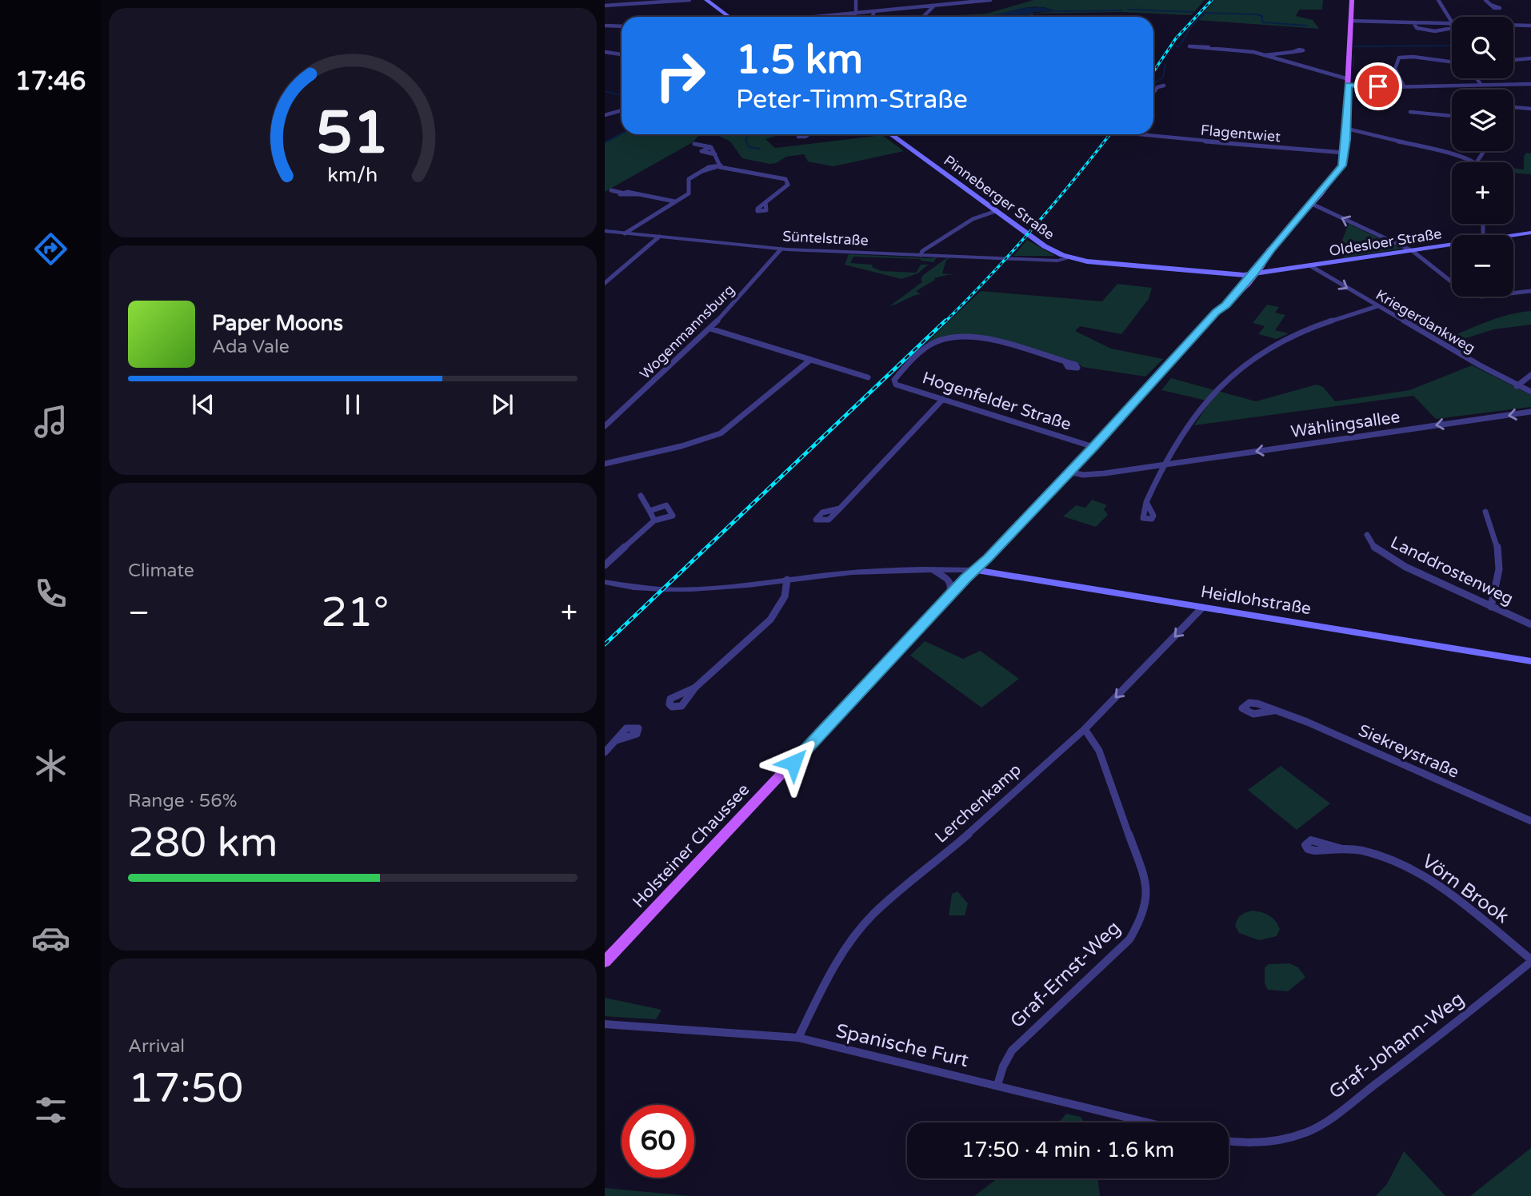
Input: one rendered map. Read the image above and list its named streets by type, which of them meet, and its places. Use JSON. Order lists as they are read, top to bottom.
{
  "streets": {
    "main road": [
      "Pinneberger Straße",
      "Oldesloer Straße",
      "Heidlohstraße",
      "Holsteiner Chaussee"
    ],
    "street": [
      "Flagentwiet",
      "Süntelstraße",
      "Kriegerdankweg",
      "Wogenmannsburg",
      "Hogenfelder Straße",
      "Wählingsallee",
      "Landdrostenweg",
      "Siekreystraße",
      "Lerchenkamp",
      "Vörn Brook",
      "Graf-Ernst-Weg",
      "Spanische Furt",
      "Graf-Johann-Weg"
    ]
  },
  "crossings": [
    ["Flagentwiet", "Holsteiner Chaussee"],
    ["Pinneberger Straße", "Süntelstraße"],
    ["Pinneberger Straße", "Oldesloer Straße"],
    ["Pinneberger Straße", "Holsteiner Chaussee"],
    ["Süntelstraße", "Wogenmannsburg"],
    ["Oldesloer Straße", "Kriegerdankweg"],
    ["Oldesloer Straße", "Holsteiner Chaussee"],
    ["Hogenfelder Straße", "Holsteiner Chaussee"],
    ["Wählingsallee", "Holsteiner Chaussee"],
    ["Heidlohstraße", "Lerchenkamp"],
    ["Heidlohstraße", "Holsteiner Chaussee"],
    ["Lerchenkamp", "Graf-Ernst-Weg"],
    ["Lerchenkamp", "Spanische Furt"],
    ["Vörn Brook", "Graf-Johann-Weg"],
    ["Graf-Ernst-Weg", "Spanische Furt"]
  ],
  "one_way": ["Wählingsallee"],
  "page": {
    "tabs": "17:46",
    "map_buttons": ["+", "−"],
    "turn": ["1.5 km", "Peter-Timm-Straße"],
    "song": ["Paper Moons", "Ada Vale"],
    "tile": [
      "Climate",
      ["Range · 56%", "280 km"],
      ["Arrival", "17:50"]
    ],
    "heat": ["−", "21°", "+"],
    "limit": "60",
    "trip": "17:50 · 4 min · 1.6 km",
    "gauge": ["51", "km/h"]
  }
}
